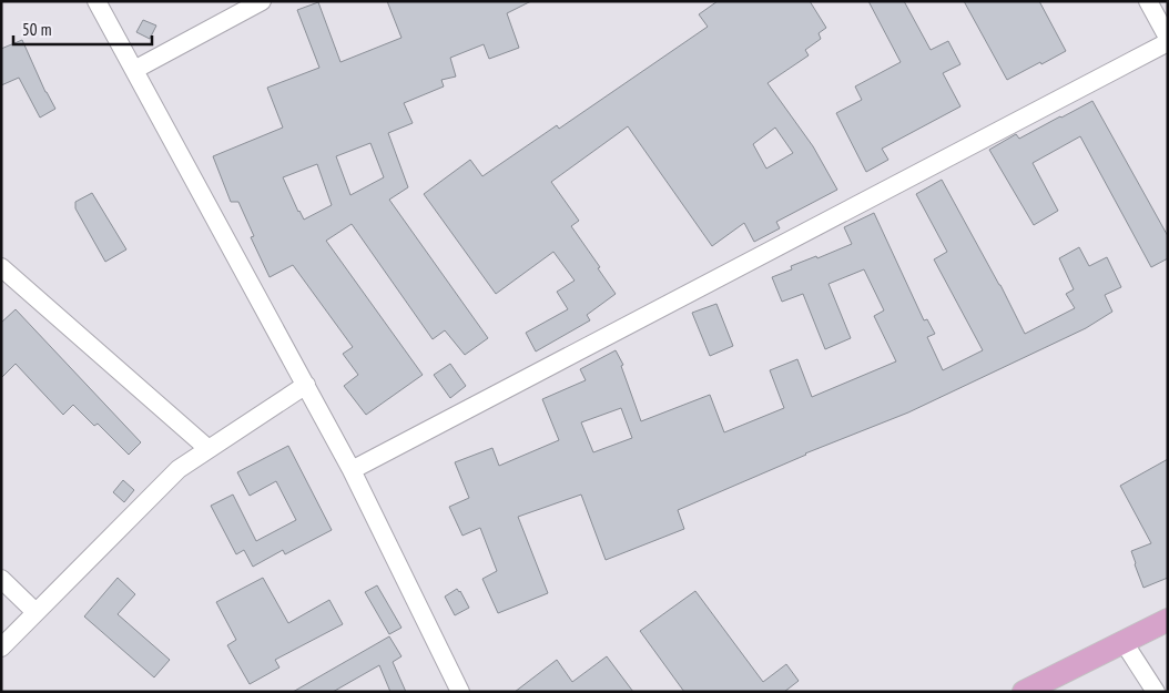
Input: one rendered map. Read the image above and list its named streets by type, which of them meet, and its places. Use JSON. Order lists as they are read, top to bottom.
{
  "scale_bar": "50 m"
}
